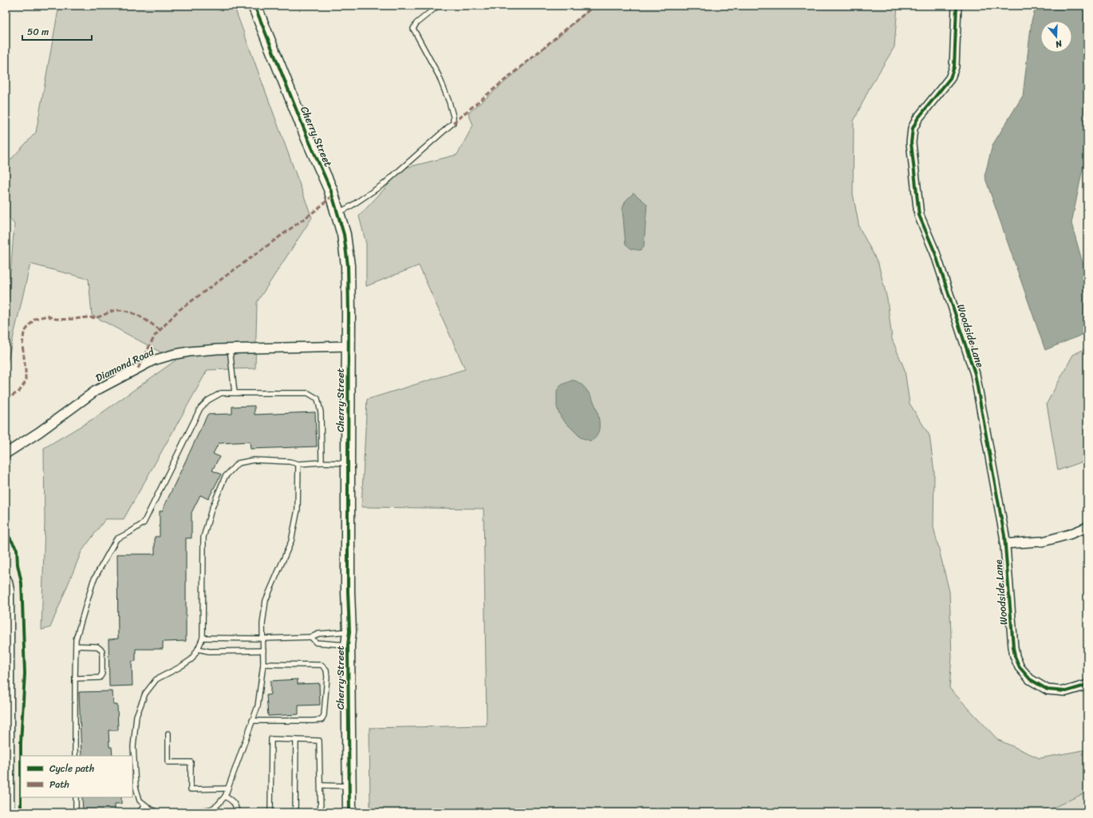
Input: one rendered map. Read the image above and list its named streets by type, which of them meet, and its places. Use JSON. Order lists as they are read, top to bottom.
{
  "streets": {
    "street": ["Cherry Street", "Woodside Lane", "Diamond Road"]
  },
  "crossings": [
    ["Cherry Street", "Diamond Road"]
  ],
  "legend": ["Cycle path", "Path"],
  "scale_bar": "50 m",
  "north": "bottom"
}
